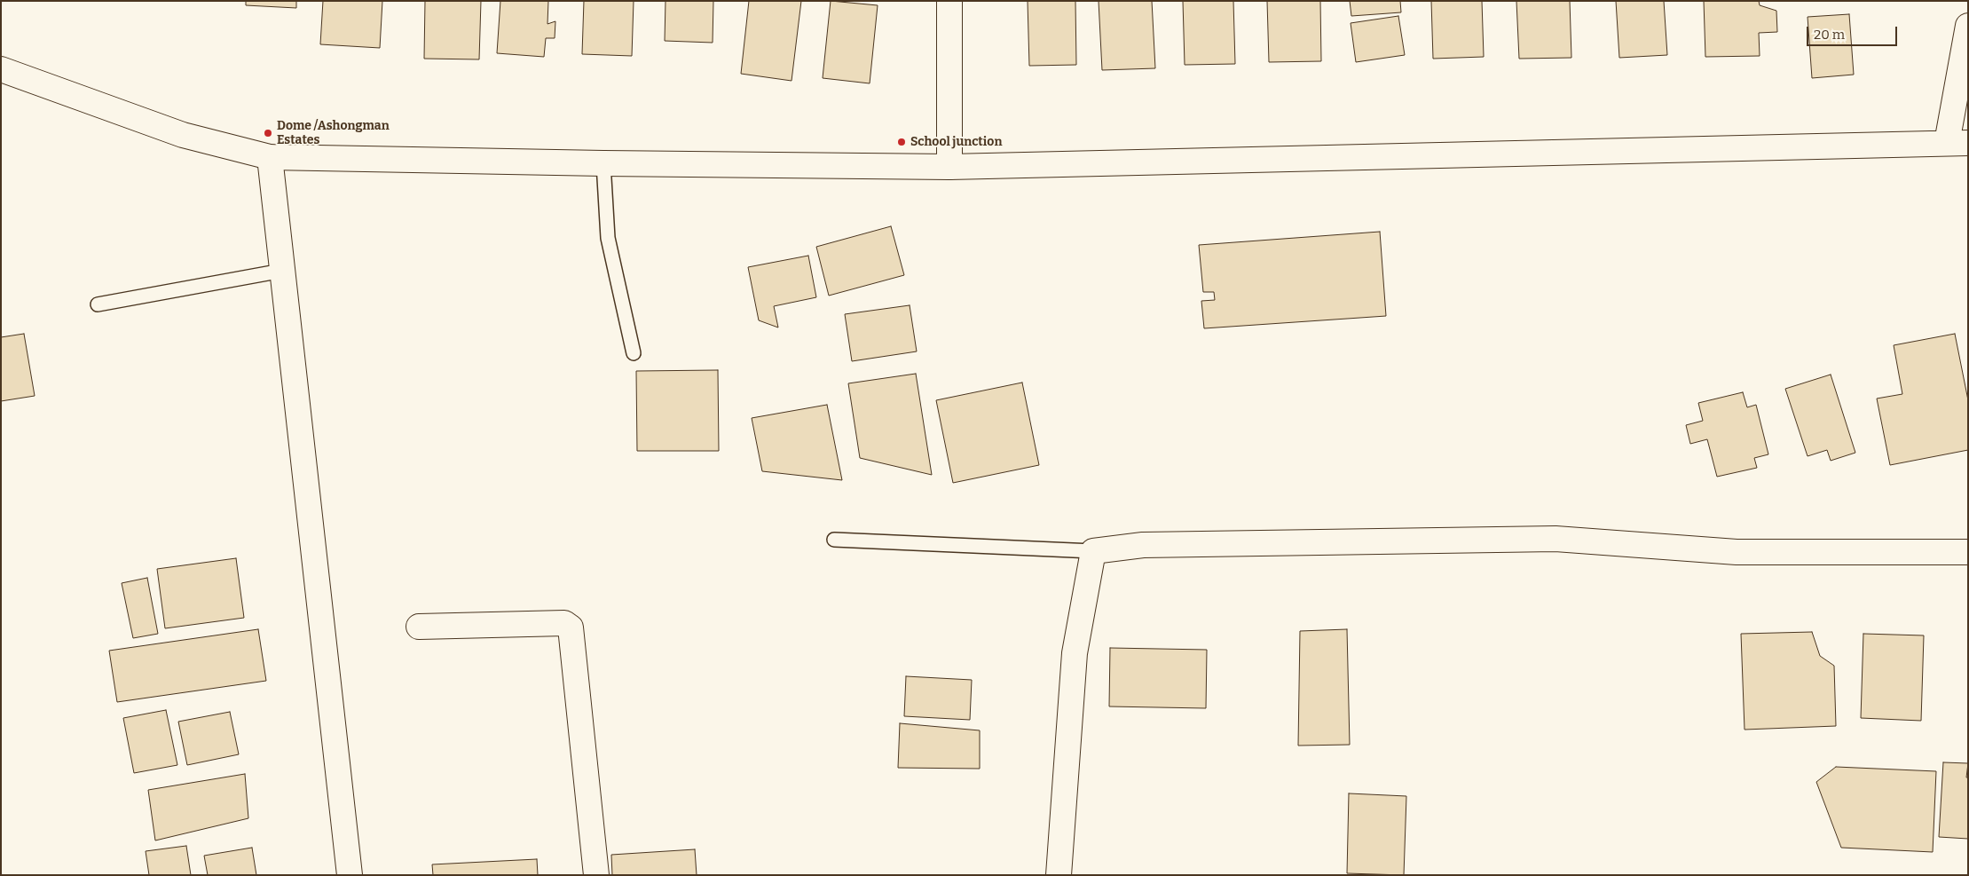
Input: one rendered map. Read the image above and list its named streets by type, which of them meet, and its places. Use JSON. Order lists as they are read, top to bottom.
{
  "places": ["Dome /Ashongman Estates", "School junction"],
  "scale_bar": "20 m"
}
